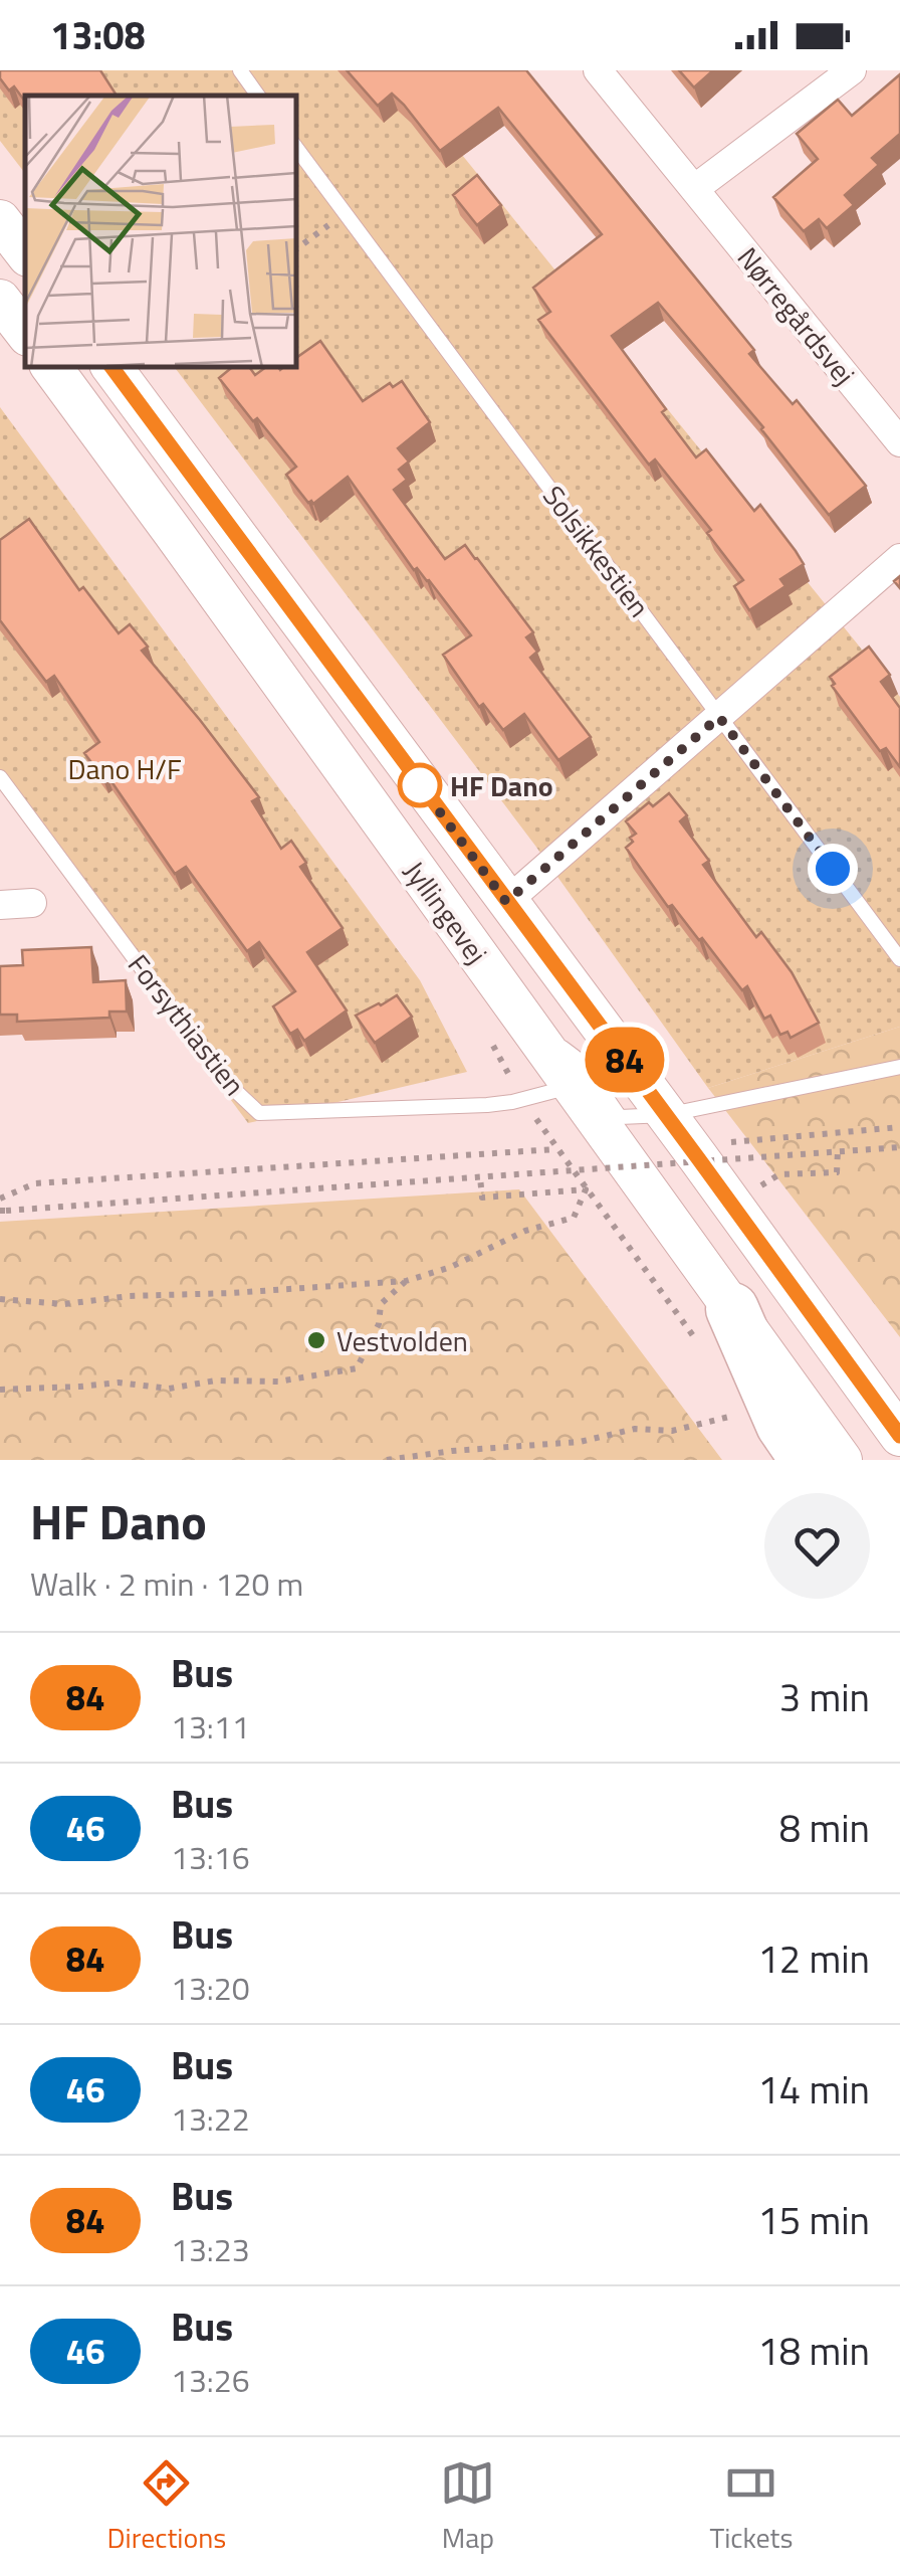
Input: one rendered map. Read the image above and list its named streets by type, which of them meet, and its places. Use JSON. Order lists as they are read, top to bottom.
{
  "streets": {
    "street": ["Nørregårdsvej", "Jyllingevej"],
    "lane": ["Solsikkestien", "Forsythiastien"]
  },
  "crossings": [
    ["Jyllingevej", "Forsythiastien"]
  ],
  "parks": ["Dano H/F"],
  "places": ["HF Dano", "Vestvolden"],
  "lines": ["bus line 84"],
  "page": {
    "status": "13:08",
    "on_map": "84",
    "heading": ["HF Dano", "Walk · 2 min · 120 m"],
    "list": [
      {
        "mark": "84",
        "name": "Bus",
        "note": "13:11",
        "value": "3 min"
      },
      {
        "mark": "46",
        "name": "Bus",
        "note": "13:16",
        "value": "8 min"
      },
      {
        "mark": "84",
        "name": "Bus",
        "note": "13:20",
        "value": "12 min"
      },
      {
        "mark": "46",
        "name": "Bus",
        "note": "13:22",
        "value": "14 min"
      },
      {
        "mark": "84",
        "name": "Bus",
        "note": "13:23",
        "value": "15 min"
      },
      {
        "mark": "46",
        "name": "Bus",
        "note": "13:26",
        "value": "18 min"
      }
    ],
    "tabs": ["Directions", "Map", "Tickets"]
  }
}
